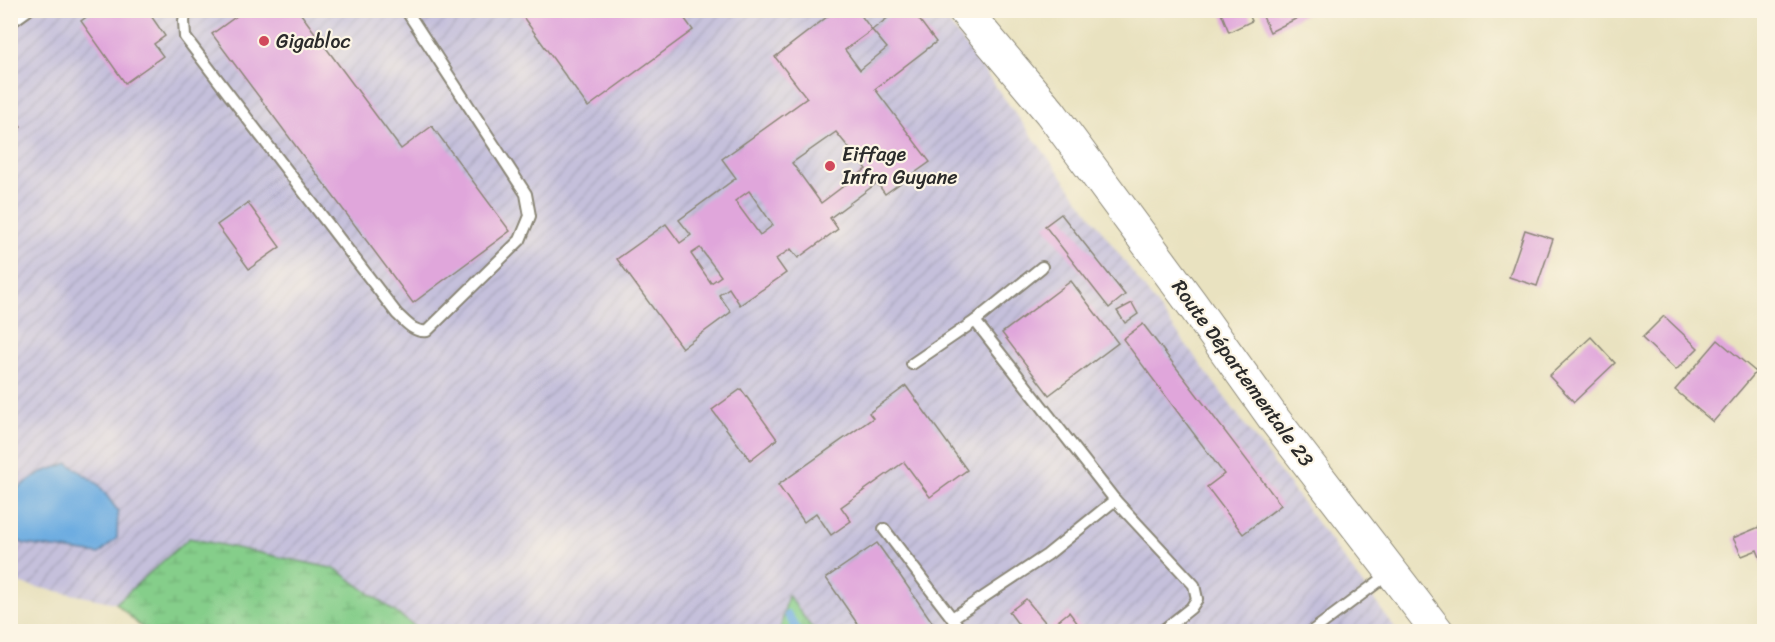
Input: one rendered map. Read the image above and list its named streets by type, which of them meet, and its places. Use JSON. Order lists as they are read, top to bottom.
{
  "streets": {
    "main road": ["Route Départementale 23"]
  },
  "places": ["Gigabloc", "Eiffage Infra Guyane"]
}
